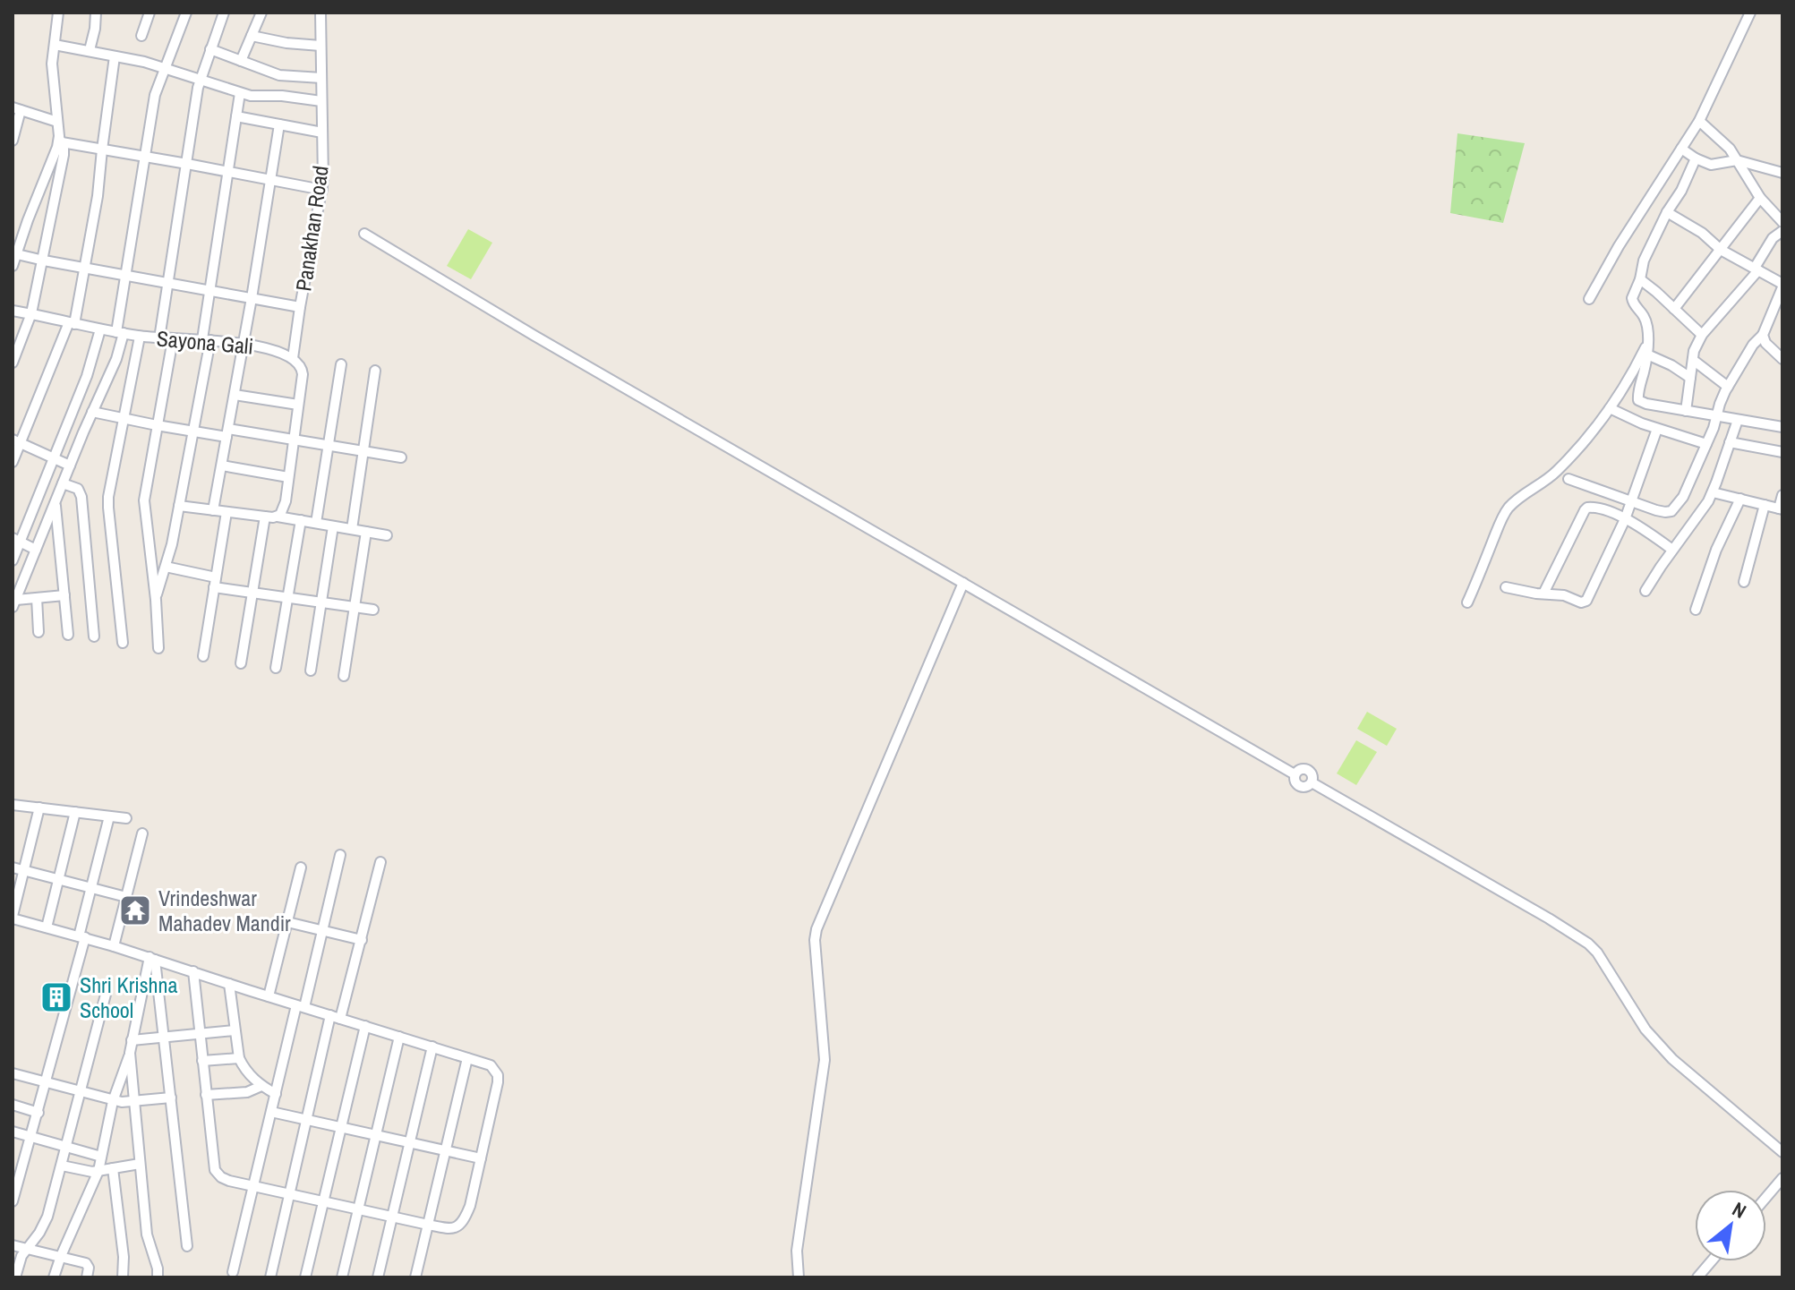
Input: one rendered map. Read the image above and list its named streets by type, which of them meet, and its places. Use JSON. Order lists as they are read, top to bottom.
{
  "streets": {
    "street": ["Panakhan Road", "Sayona Gali"]
  },
  "crossings": [
    ["Panakhan Road", "Sayona Gali"]
  ],
  "places": {
    "temple": ["Vrindeshwar Mahadev Mandir"],
    "building": ["Shri Krishna School"]
  },
  "north": "top right"
}
